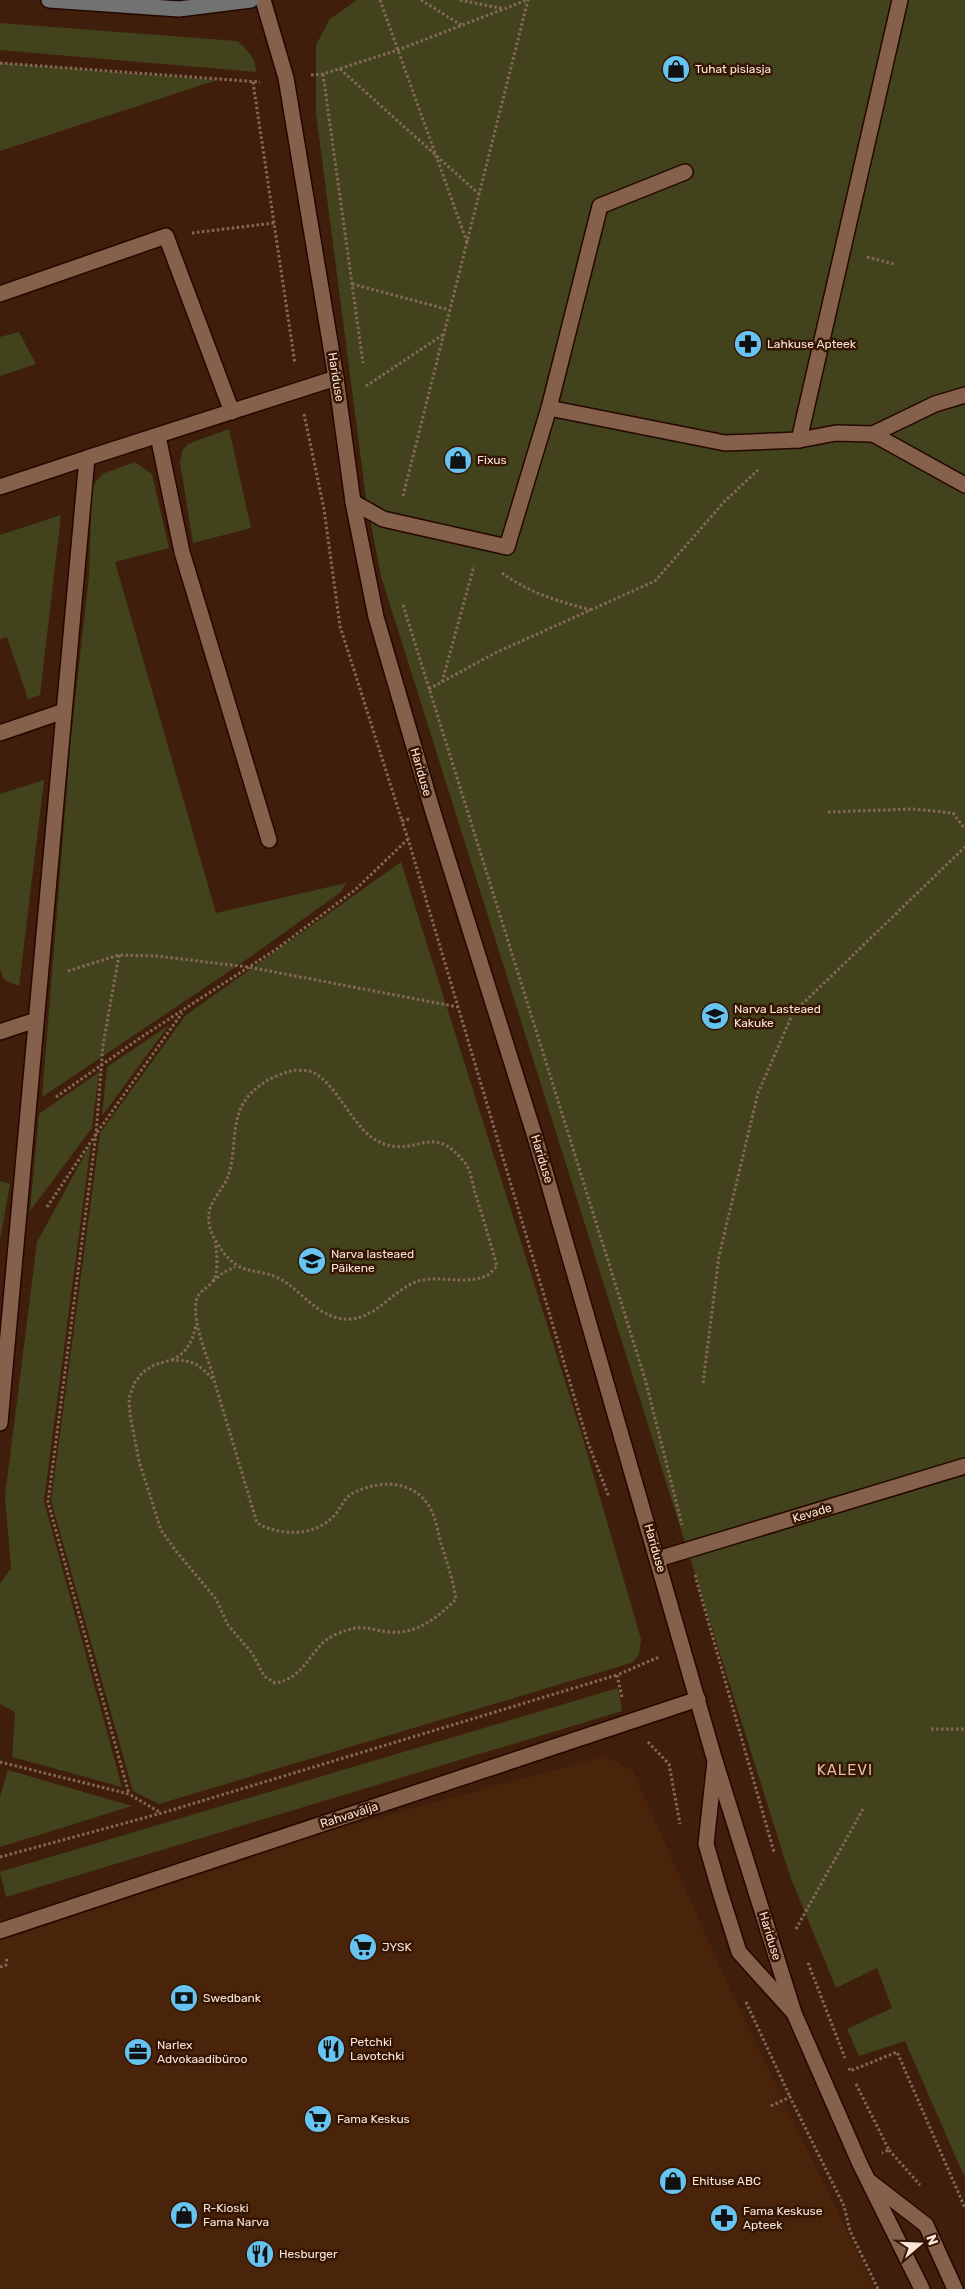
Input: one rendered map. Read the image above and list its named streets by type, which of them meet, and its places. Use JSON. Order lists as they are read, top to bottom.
{
  "streets": {
    "street": ["Hariduse", "Kevade", "Rahvavälja"]
  },
  "crossings": [
    ["Hariduse", "Kevade"],
    ["Hariduse", "Rahvavälja"]
  ],
  "districts": ["KALEVI"],
  "places": {
    "shop": [
      "Tuhat pisiasja",
      "Fixus",
      "Ehituse ABC",
      "R-Kioski Fama Narva"
    ],
    "pharmacy": ["Lahkuse Apteek", "Fama Keskuse Apteek"],
    "school or university": ["Narva Lasteaed Kakuke", "Narva lasteaed Päikene"],
    "supermarket": ["JYSK", "Fama Keskus"],
    "bank": ["Swedbank"],
    "restaurant": ["Petchki Lavotchki", "Hesburger"],
    "office": ["Narlex Advokaadibüroo"]
  },
  "north": "right"
}
